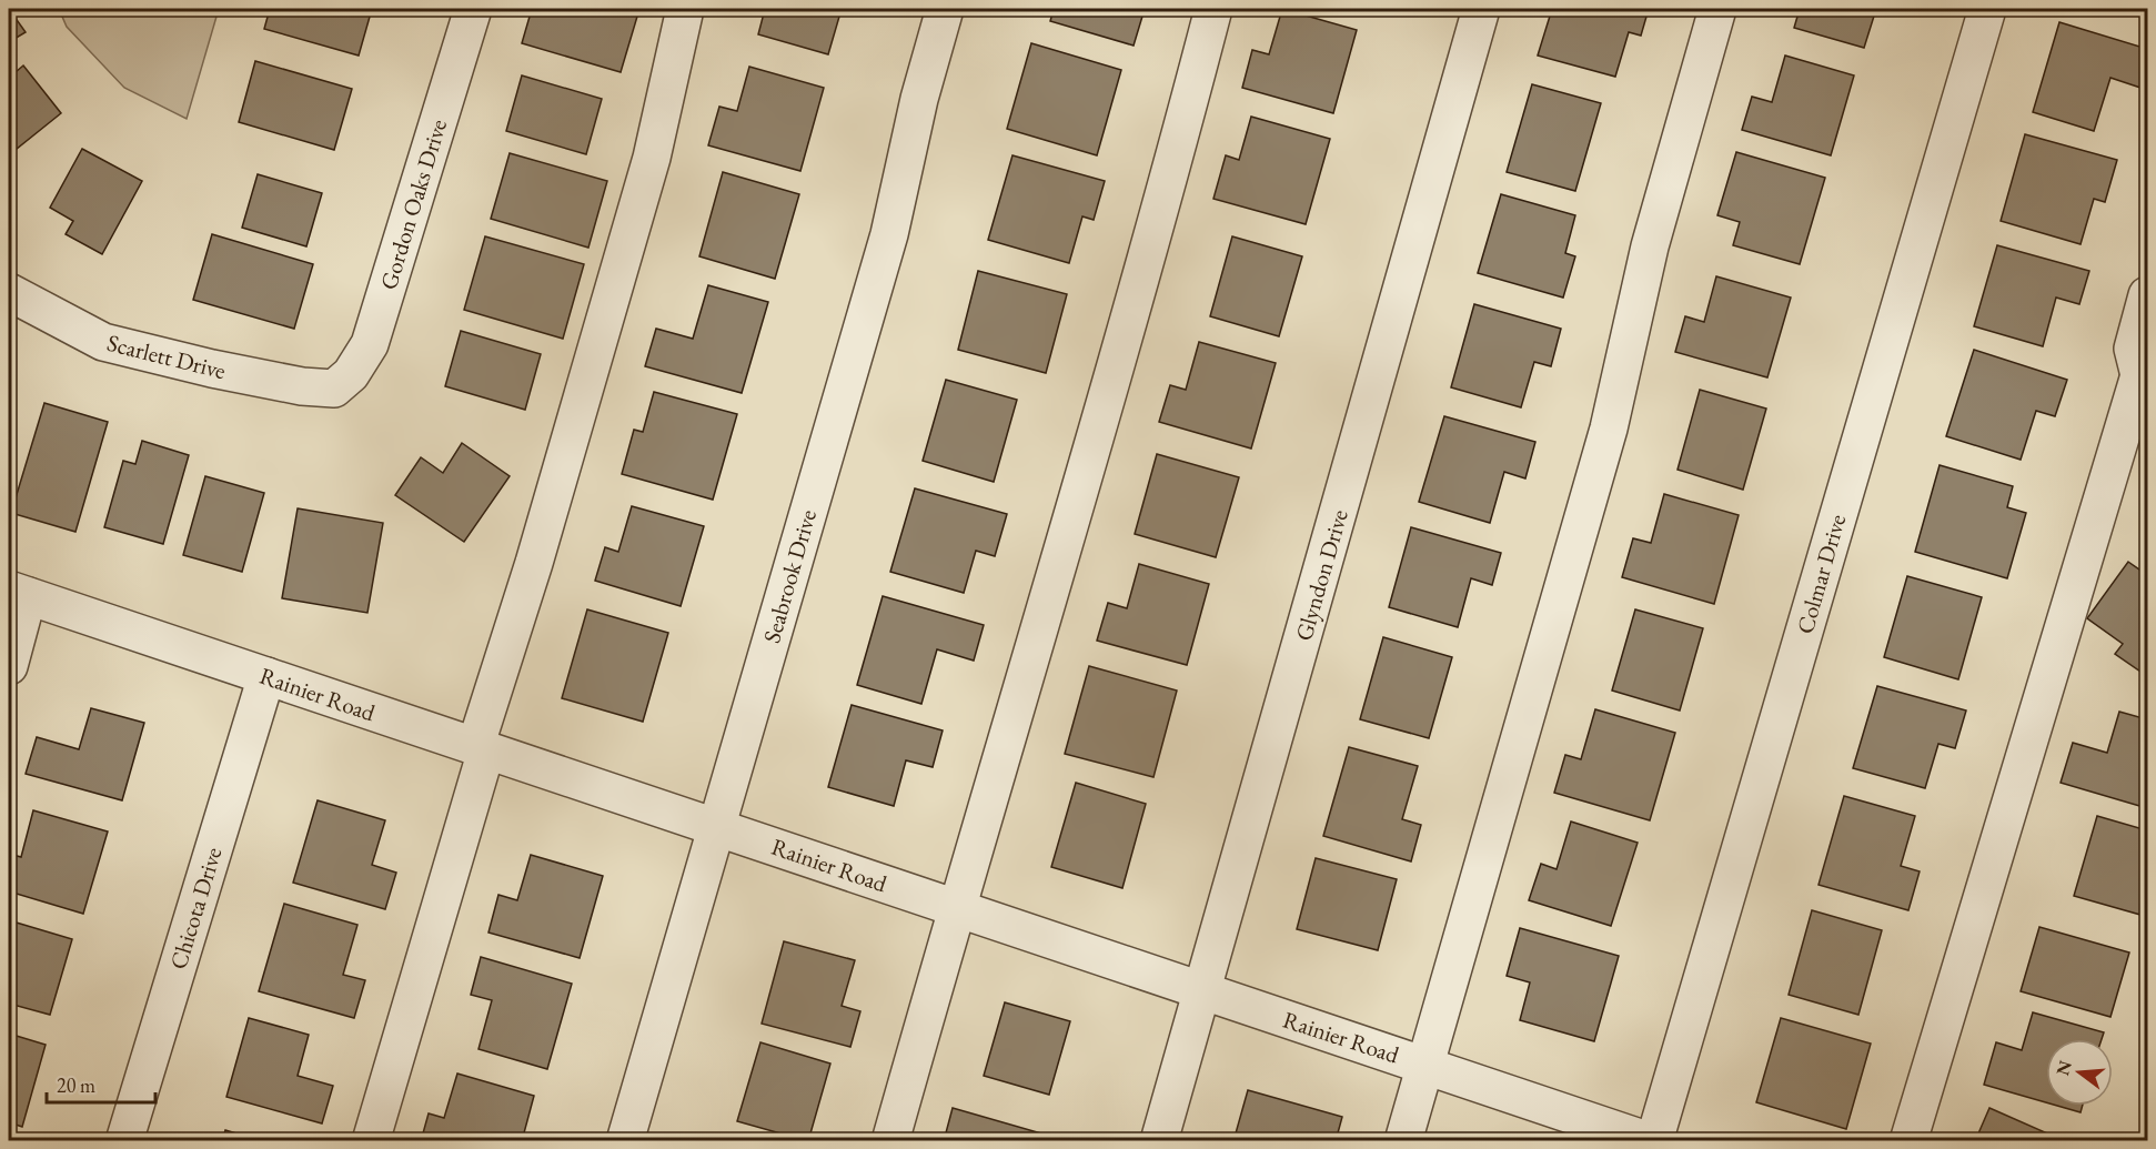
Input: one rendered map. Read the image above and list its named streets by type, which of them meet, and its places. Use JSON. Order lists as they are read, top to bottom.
{
  "streets": {
    "street": [
      "Gordon Oaks Drive",
      "Scarlett Drive",
      "Colmar Drive",
      "Glyndon Drive",
      "Seabrook Drive",
      "Rainier Road",
      "Chicota Drive"
    ]
  },
  "crossings": [
    ["Gordon Oaks Drive", "Scarlett Drive"],
    ["Colmar Drive", "Rainier Road"],
    ["Glyndon Drive", "Rainier Road"],
    ["Seabrook Drive", "Rainier Road"],
    ["Rainier Road", "Chicota Drive"]
  ],
  "scale_bar": "20 m",
  "north": "left"
}
